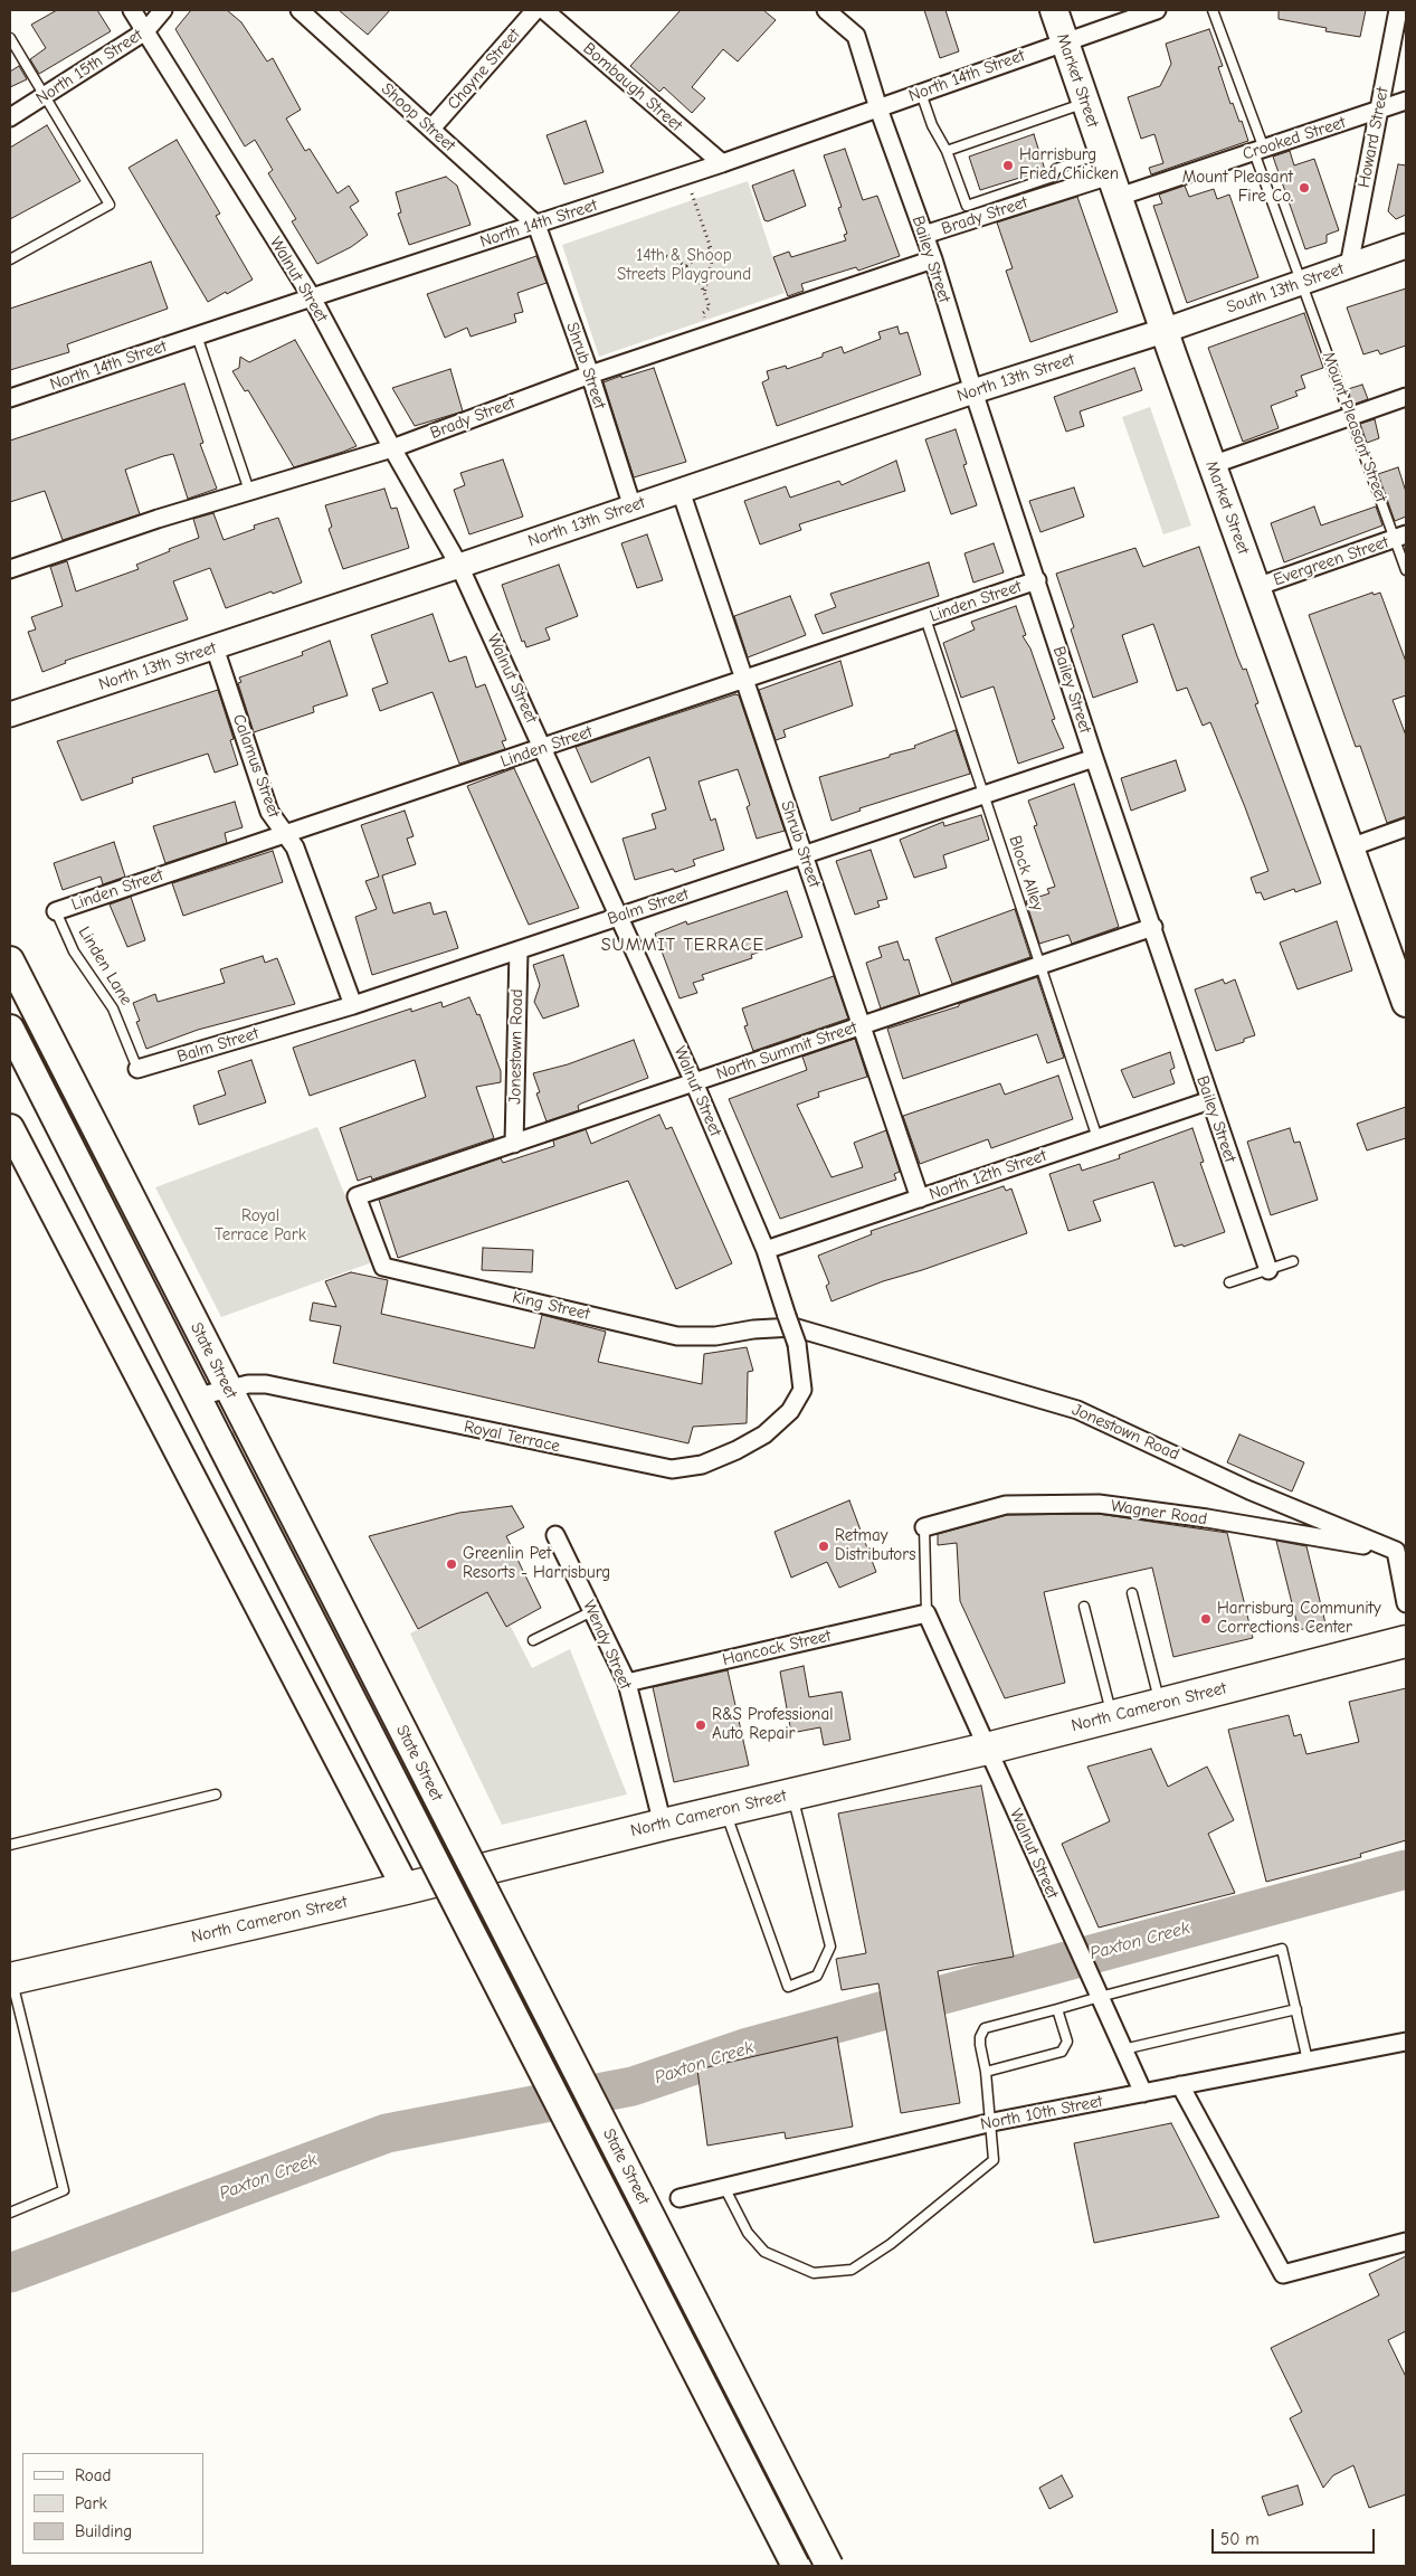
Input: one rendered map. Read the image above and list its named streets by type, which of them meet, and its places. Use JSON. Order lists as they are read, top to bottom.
{
  "streets": {
    "highway": ["North Cameron Street"],
    "main road": [
      "Market Street",
      "South 13th Street",
      "North 13th Street",
      "State Street"
    ],
    "street": [
      "North 15th Street",
      "Chayne Street",
      "North 14th Street",
      "Bombaugh Street",
      "Shoop Street",
      "Howard Street",
      "Crooked Street",
      "Brady Street",
      "Bailey Street",
      "Walnut Street",
      "Shrub Street",
      "Evergreen Street",
      "Linden Street",
      "Calamus Street",
      "Balm Street",
      "Jonestown Road",
      "North Summit Street",
      "North 12th Street",
      "King Street",
      "Royal Terrace",
      "Wagner Road",
      "Wendy Street",
      "Hancock Street",
      "North 10th Street"
    ],
    "lane": ["Mount Pleasant Street", "Block Alley", "Linden Lane"]
  },
  "crossings": [
    ["North 15th Street", "Walnut Street"],
    ["Chayne Street", "Shoop Street"],
    ["North 14th Street", "Market Street"],
    ["North 14th Street", "Bombaugh Street"],
    ["North 14th Street", "Shoop Street"],
    ["North 14th Street", "Bailey Street"],
    ["North 14th Street", "Walnut Street"],
    ["North 14th Street", "Shrub Street"],
    ["Market Street", "Crooked Street"],
    ["Market Street", "Brady Street"],
    ["Market Street", "South 13th Street"],
    ["Market Street", "North 13th Street"],
    ["Market Street", "Evergreen Street"],
    ["Shoop Street", "Shrub Street"],
    ["Howard Street", "Crooked Street"],
    ["Howard Street", "South 13th Street"],
    ["Crooked Street", "Brady Street"],
    ["Crooked Street", "Mount Pleasant Street"],
    ["Brady Street", "Bailey Street"],
    ["Brady Street", "Walnut Street"],
    ["Brady Street", "Shrub Street"],
    ["Bailey Street", "North 13th Street"],
    ["Bailey Street", "Linden Street"],
    ["Bailey Street", "Balm Street"],
    ["Bailey Street", "North Summit Street"],
    ["Bailey Street", "North 12th Street"],
    ["Walnut Street", "North 13th Street"],
    ["Walnut Street", "Linden Street"],
    ["Walnut Street", "Balm Street"],
    ["Walnut Street", "Jonestown Road"],
    ["Walnut Street", "North Summit Street"],
    ["Walnut Street", "North 12th Street"],
    ["Walnut Street", "King Street"],
    ["Walnut Street", "Royal Terrace"],
    ["Walnut Street", "Hancock Street"],
    ["Walnut Street", "North Cameron Street"],
    ["Walnut Street", "North 10th Street"],
    ["South 13th Street", "North 13th Street"],
    ["South 13th Street", "Mount Pleasant Street"],
    ["Shrub Street", "North 13th Street"],
    ["Shrub Street", "Linden Street"],
    ["Shrub Street", "Balm Street"],
    ["Shrub Street", "North Summit Street"],
    ["Shrub Street", "North 12th Street"],
    ["North 13th Street", "Calamus Street"],
    ["Mount Pleasant Street", "Evergreen Street"],
    ["Linden Street", "Calamus Street"],
    ["Linden Street", "Block Alley"],
    ["Linden Street", "Linden Lane"],
    ["Calamus Street", "Balm Street"],
    ["Block Alley", "Balm Street"],
    ["Block Alley", "North Summit Street"],
    ["Block Alley", "North 12th Street"],
    ["Balm Street", "Linden Lane"],
    ["Balm Street", "Jonestown Road"],
    ["Jonestown Road", "North Summit Street"],
    ["Jonestown Road", "King Street"],
    ["Jonestown Road", "Wagner Road"],
    ["North Summit Street", "King Street"],
    ["State Street", "Royal Terrace"],
    ["Wendy Street", "Hancock Street"],
    ["Wendy Street", "North Cameron Street"]
  ],
  "districts": ["SUMMIT TERRACE"],
  "water": ["Paxton Creek"],
  "parks": ["14th & Shoop Streets Playground", "Royal Terrace Park"],
  "places": [
    "Harrisburg Fried Chicken",
    "Mount Pleasant Fire Co.",
    "Retmay Distributors",
    "Greenlin Pet Resorts - Harrisburg",
    "Harrisburg Community Corrections Center",
    "R&S Professional Auto Repair"
  ],
  "legend": ["Road", "Park", "Building"],
  "scale_bar": "50 m"
}
